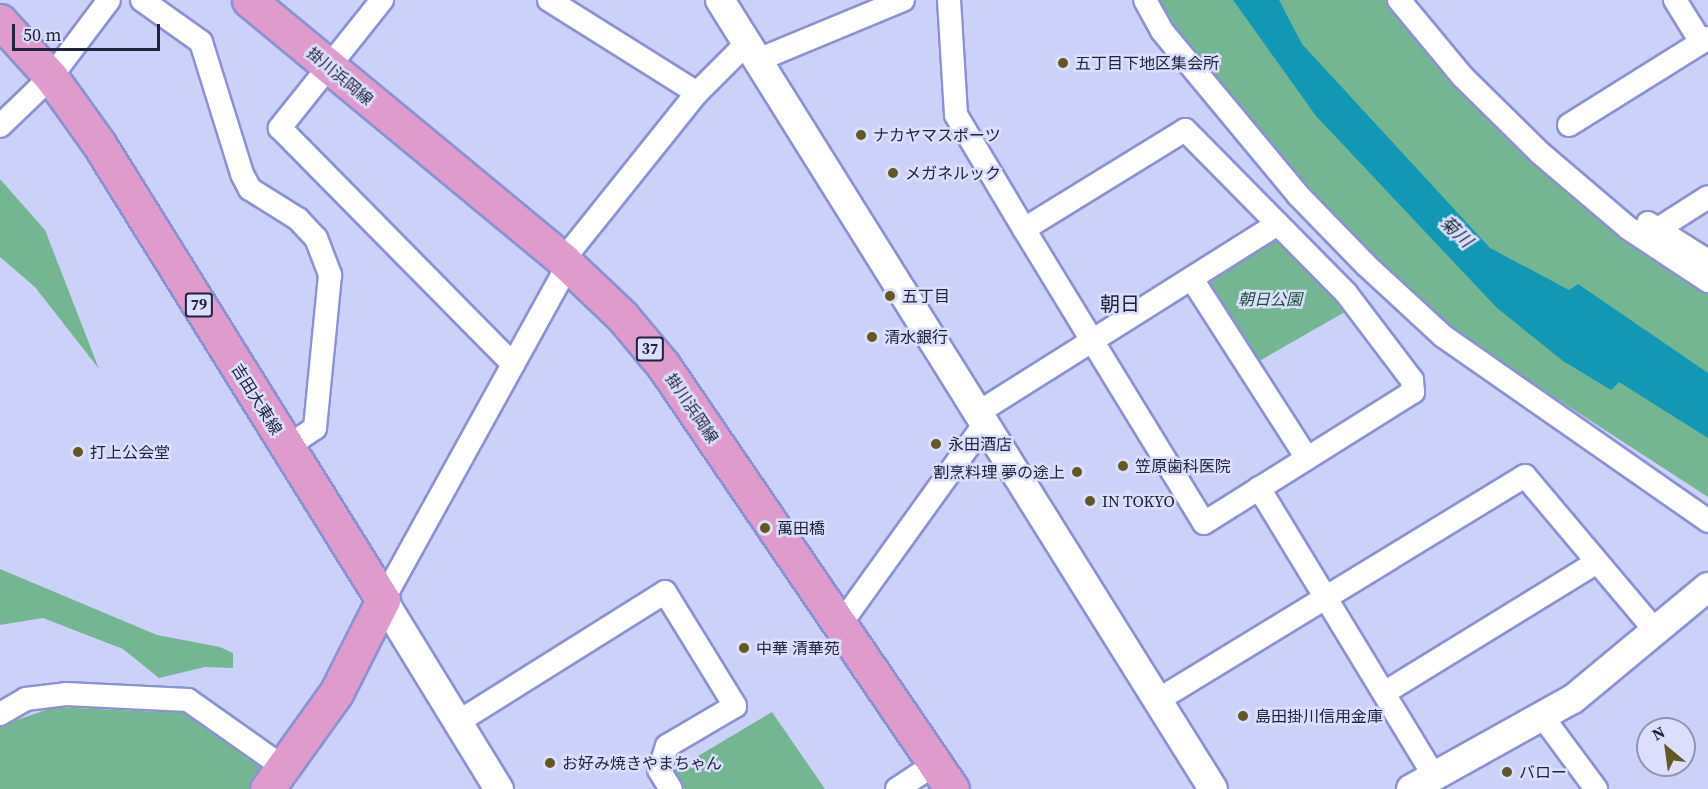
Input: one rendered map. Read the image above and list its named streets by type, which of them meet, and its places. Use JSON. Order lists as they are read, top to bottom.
{
  "streets": {
    "main road": [
      "掛川浜岡線",
      "79",
      "37",
      "吉田大東線"
    ]
  },
  "districts": ["朝日"],
  "water": ["菊川"],
  "parks": ["朝日公園"],
  "places": [
    "五丁目下地区集会所",
    "ナカヤマスポーツ",
    "メガネルック",
    "五丁目",
    "清水銀行",
    "永田酒店",
    "打上公会堂",
    "笠原歯科医院",
    "割烹料理 夢の途上",
    "IN TOKYO",
    "萬田橋",
    "中華 清華苑",
    "島田掛川信用金庫",
    "お好み焼きやまちゃん",
    "バロー"
  ],
  "scale_bar": "50 m",
  "north": "top left"
}
